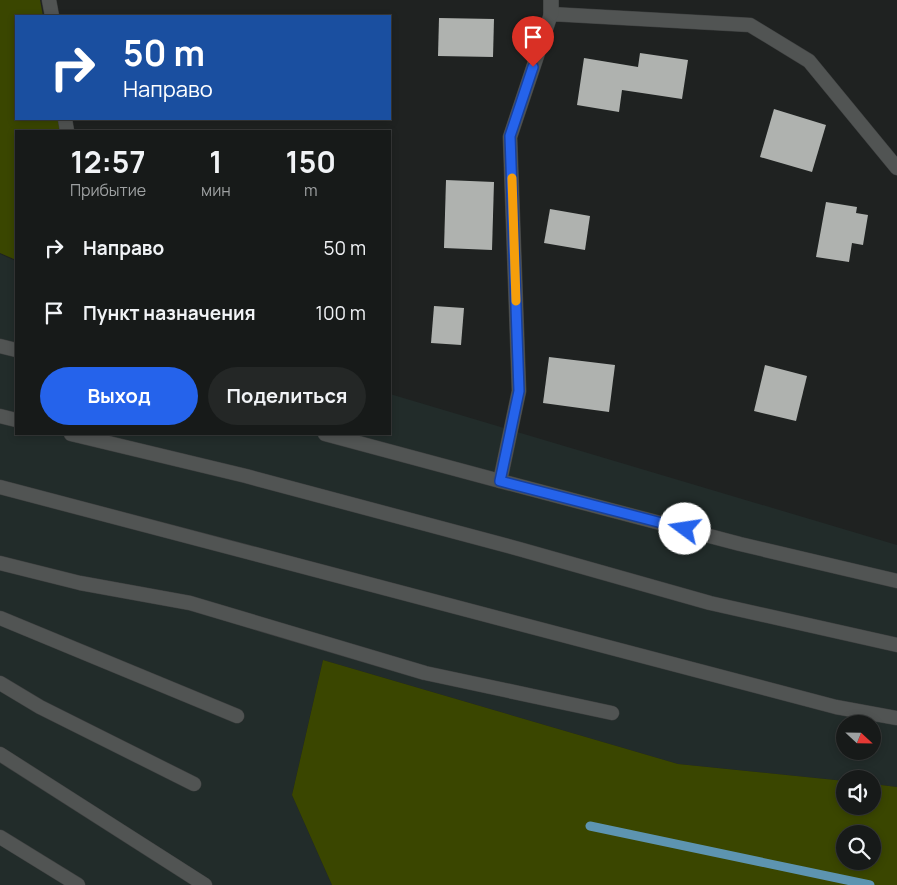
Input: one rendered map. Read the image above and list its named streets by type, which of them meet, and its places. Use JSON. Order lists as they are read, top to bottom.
{
  "north": "right",
  "page": {
    "turn": ["50 m", "Направо"],
    "eta": [
      "12:57",
      "Прибытие",
      "1",
      "мин",
      "150",
      "m"
    ],
    "list": [
      {
        "name": "Направо",
        "value": "50 m"
      },
      {
        "name": "Пункт назначения",
        "value": "100 m"
      }
    ],
    "buttons": ["Выход", "Поделиться"]
  }
}
